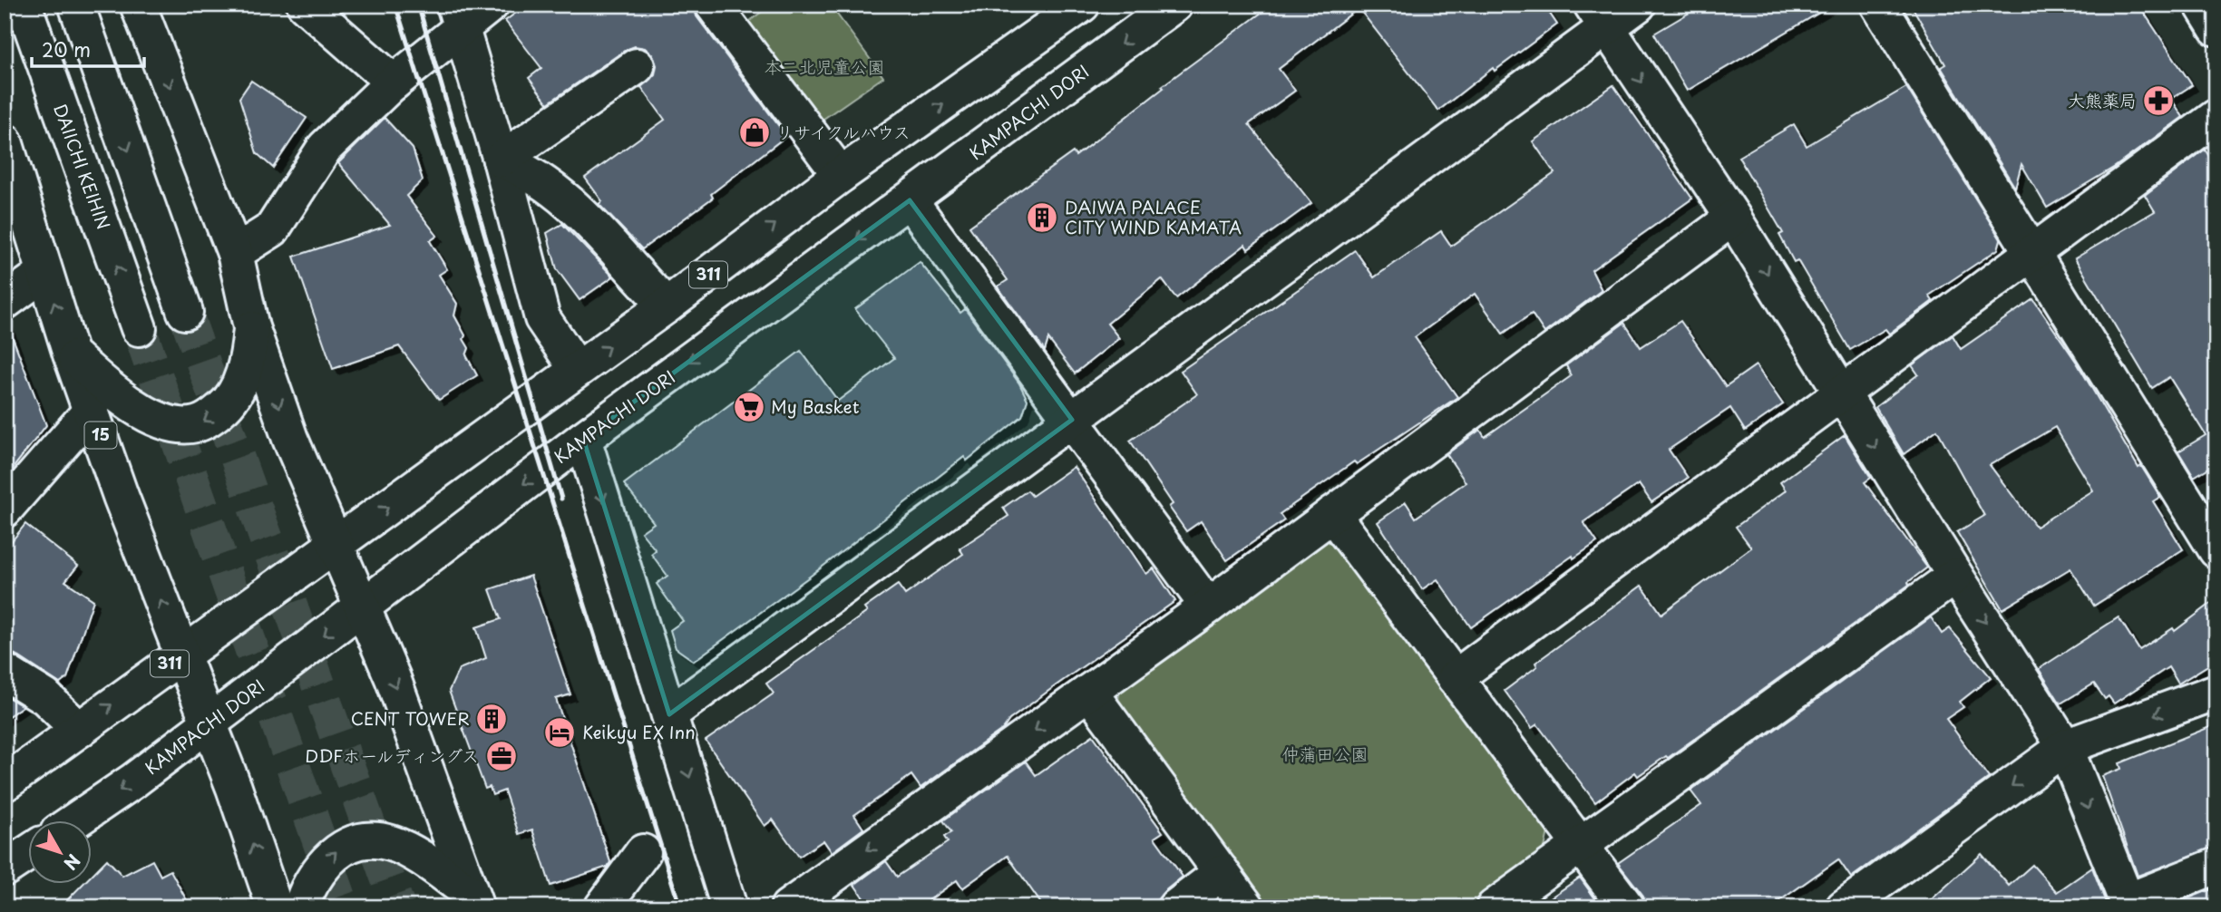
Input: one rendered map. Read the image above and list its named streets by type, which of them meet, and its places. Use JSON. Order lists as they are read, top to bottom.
{
  "streets": {
    "main road": [
      "KAMPACHI DORI",
      "DAIICHI KEIHIN",
      "311",
      "15"
    ]
  },
  "crossings": [
    ["KAMPACHI DORI", "15"],
    ["311", "15"]
  ],
  "parks": ["本二北児童公園", "仲蒲田公園"],
  "places": {
    "pharmacy": ["大熊薬局"],
    "shop": ["リサイクルハウス"],
    "building": ["DAIWA PALACE CITY WIND KAMATA", "CENT TOWER"],
    "supermarket": ["My Basket"],
    "hotel": ["Keikyu EX Inn"],
    "office": ["DDFホールディングス"]
  },
  "scale_bar": "20 m",
  "north": "bottom right"
}
